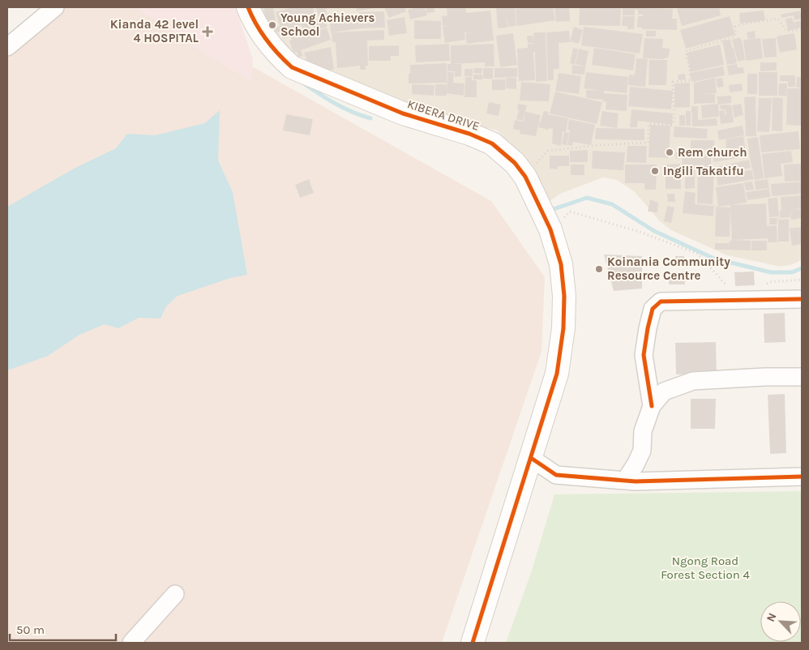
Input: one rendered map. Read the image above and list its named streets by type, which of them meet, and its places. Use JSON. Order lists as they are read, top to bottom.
{
  "streets": {
    "street": ["KIBERA DRIVE"]
  },
  "parks": ["Ngong Road Forest Section 4"],
  "places": {
    "other": [
      "Young Achievers School",
      "Rem church",
      "Ingili Takatifu",
      "Koinania Community Resource Centre"
    ],
    "health": ["Kianda 42 level 4 HOSPITAL"]
  },
  "scale_bar": "50 m",
  "north": "top left"
}
